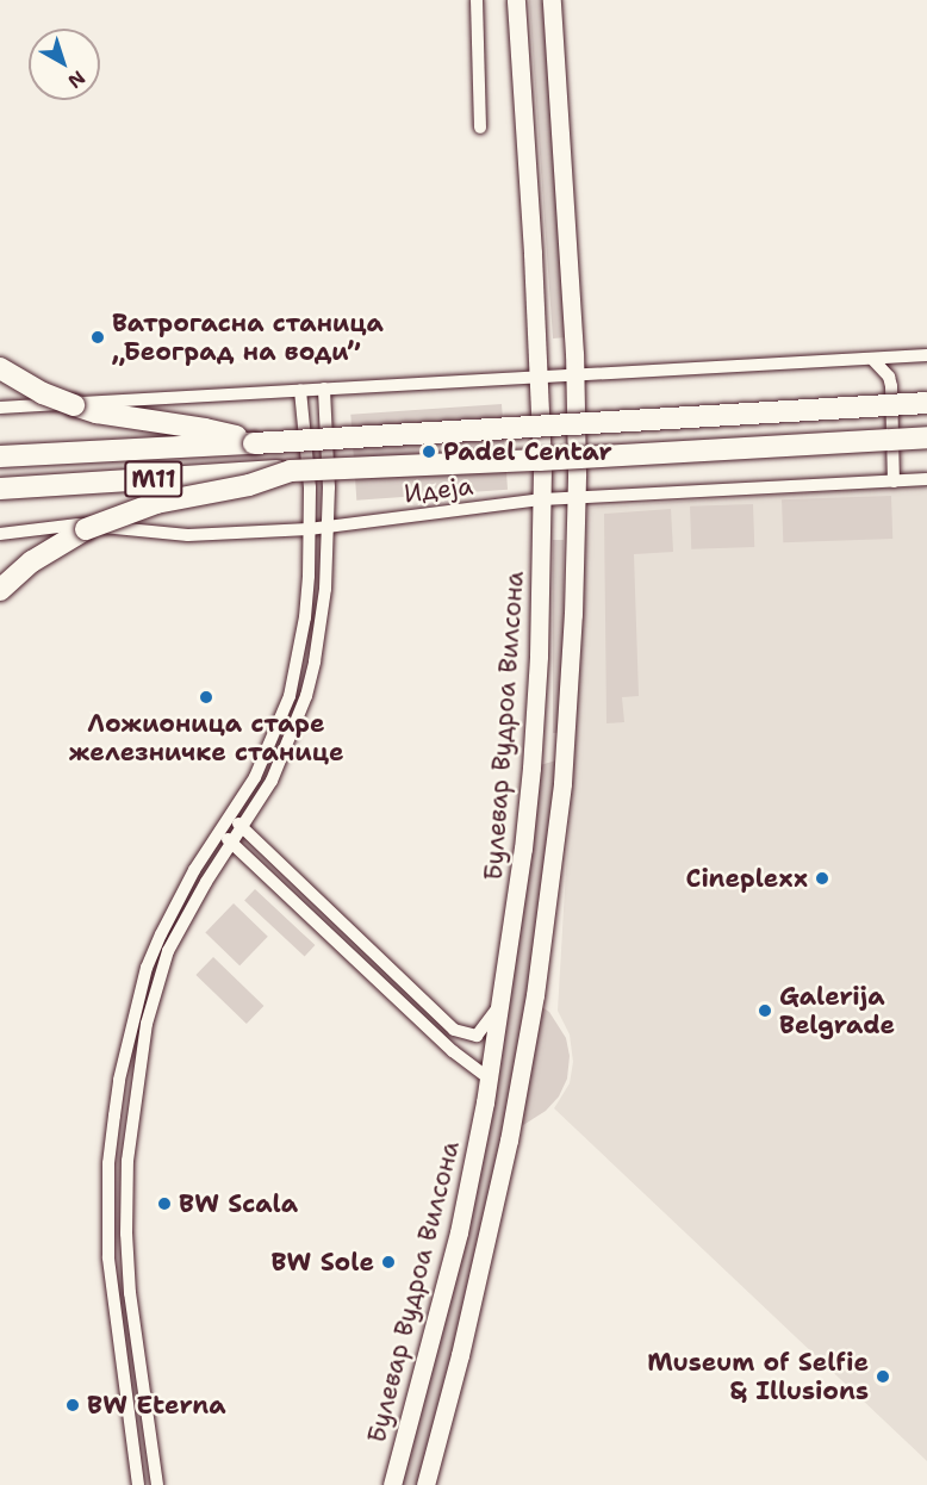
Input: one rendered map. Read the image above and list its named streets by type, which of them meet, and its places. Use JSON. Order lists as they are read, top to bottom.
{
  "streets": {
    "highway": ["M11"],
    "main road": ["Булевар Вудроа Вилсона"],
    "street": ["Идеја"]
  },
  "crossings": [
    ["Идеја", "Булевар Вудроа Вилсона"]
  ],
  "places": [
    "Ватрогасна станица „Београд на води”",
    "Padel Centar",
    "Ложионица старе железничке станице",
    "Cineplexx",
    "Galerija Belgrade",
    "BW Scala",
    "BW Sole",
    "Museum of Selfie & Illusions",
    "BW Eterna"
  ],
  "north": "bottom right"
}
